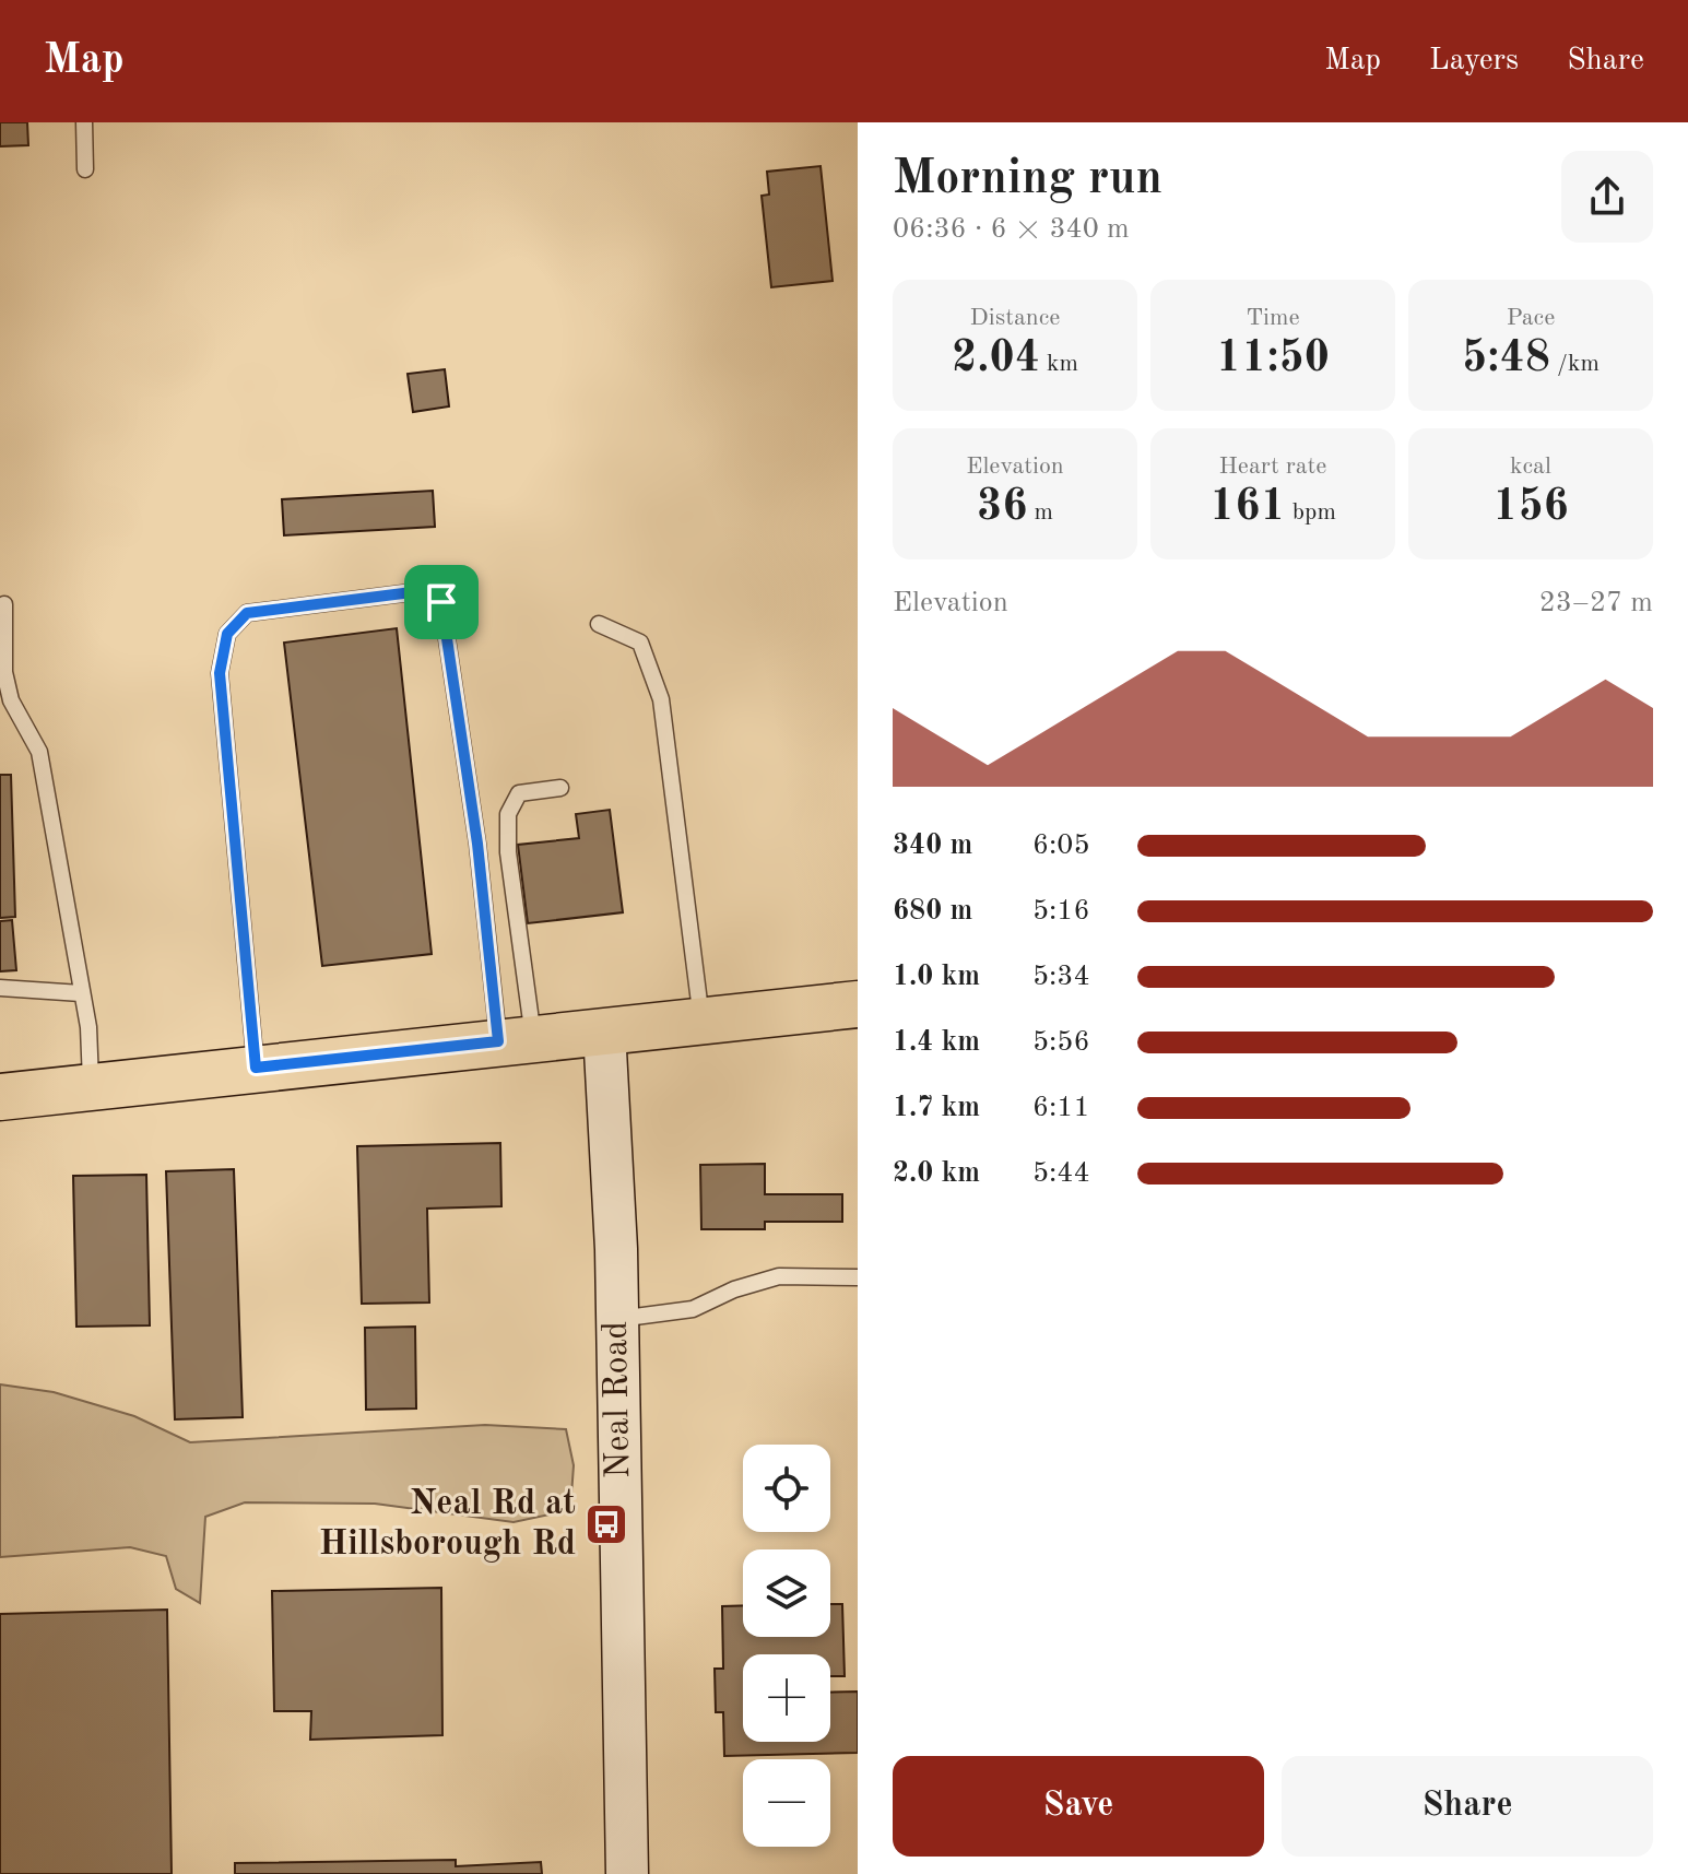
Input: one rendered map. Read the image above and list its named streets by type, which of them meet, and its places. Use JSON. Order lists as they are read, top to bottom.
{
  "streets": {
    "street": ["Neal Road"]
  },
  "places": {
    "bus stop": ["Neal Rd at Hillsborough Rd"]
  },
  "page": {
    "header": "Map",
    "nav": ["Map", "Layers", "Share"],
    "heading": ["Morning run", "06:36 · 6 × 340 m"],
    "stats": [
      ["Distance", "2.04 km"],
      ["Time", "11:50"],
      ["Pace", "5:48 /km"],
      ["Elevation", "36 m"],
      ["Heart rate", "161 bpm"],
      ["kcal", "156"]
    ],
    "chart": ["Elevation", "23–27 m"],
    "list": [
      {
        "name": "340 m",
        "note": "6:05"
      },
      {
        "name": "680 m",
        "note": "5:16"
      },
      {
        "name": "1.0 km",
        "note": "5:34"
      },
      {
        "name": "1.4 km",
        "note": "5:56"
      },
      {
        "name": "1.7 km",
        "note": "6:11"
      },
      {
        "name": "2.0 km",
        "note": "5:44"
      }
    ],
    "map_buttons": ["+", "−"],
    "buttons": ["Save", "Share"]
  }
}
